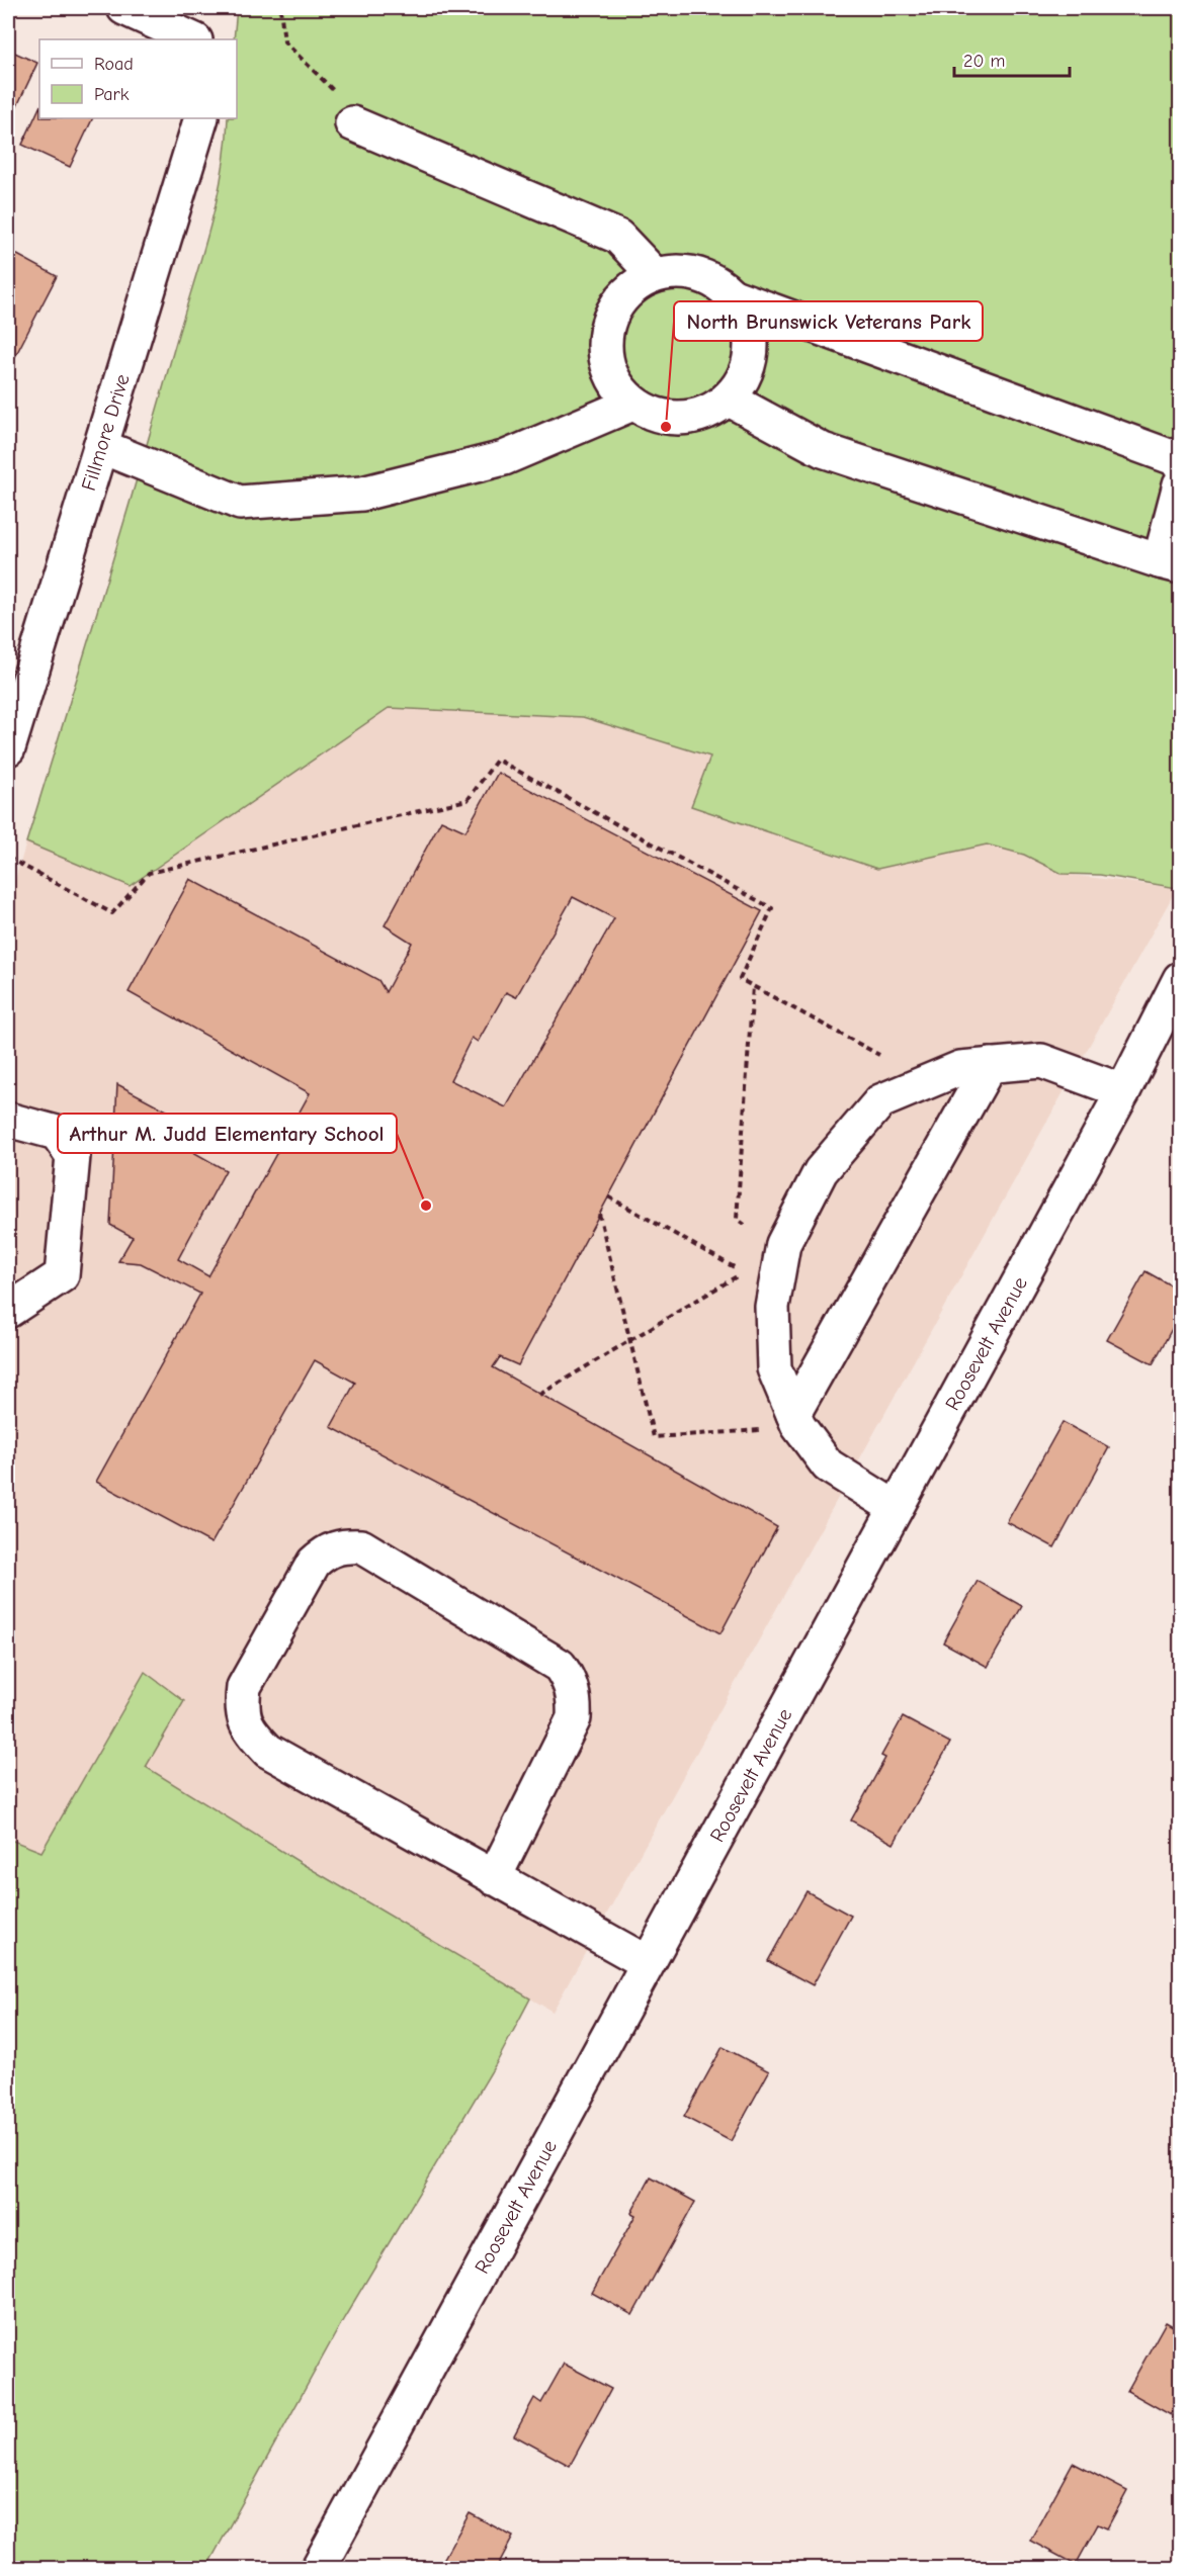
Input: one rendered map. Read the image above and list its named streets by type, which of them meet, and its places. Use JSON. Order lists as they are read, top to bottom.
{
  "streets": {
    "street": ["Fillmore Drive", "Roosevelt Avenue"]
  },
  "places": ["North Brunswick Veterans Park", "Arthur M. Judd Elementary School"],
  "legend": ["Road", "Park"],
  "scale_bar": "20 m"
}
